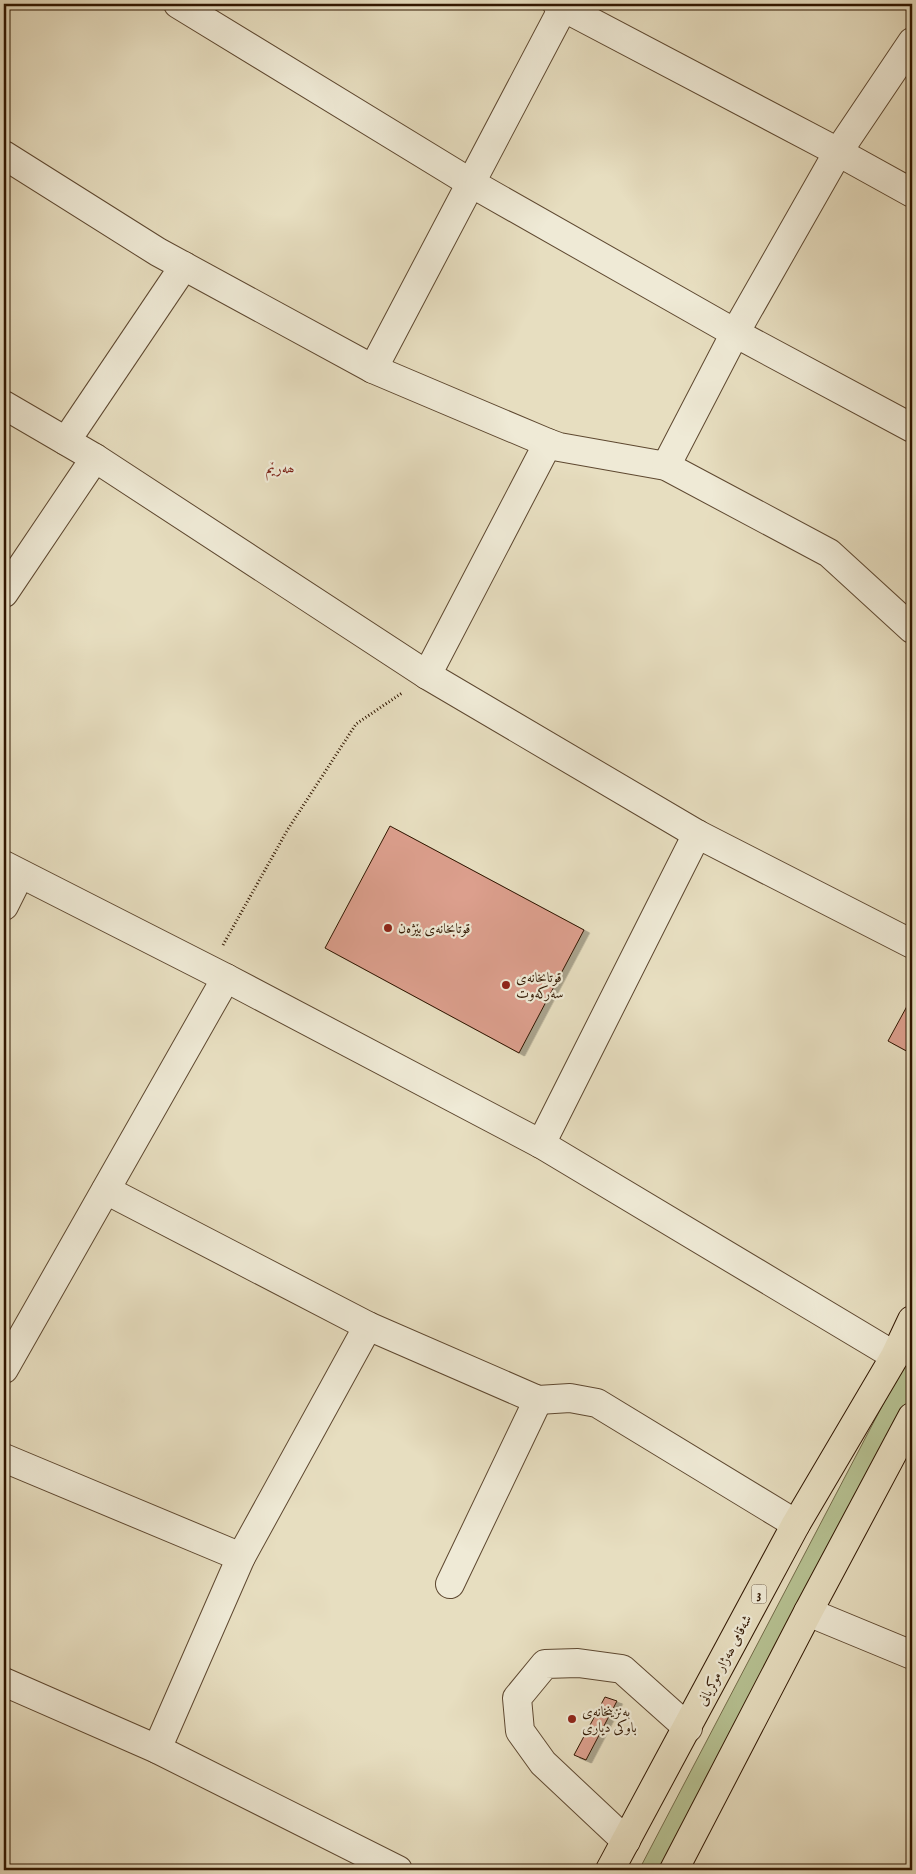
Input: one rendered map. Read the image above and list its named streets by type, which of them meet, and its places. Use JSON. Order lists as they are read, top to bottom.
{
  "streets": {
    "highway": ["3", "شەقامی ھەژار موکریانی"]
  },
  "districts": ["ھەرێم"],
  "places": ["قوتابخانەی بێژەن", "قوتابخانەی سەرکەوت", "بەنزینخانەی باوکی دیاری"]
}
